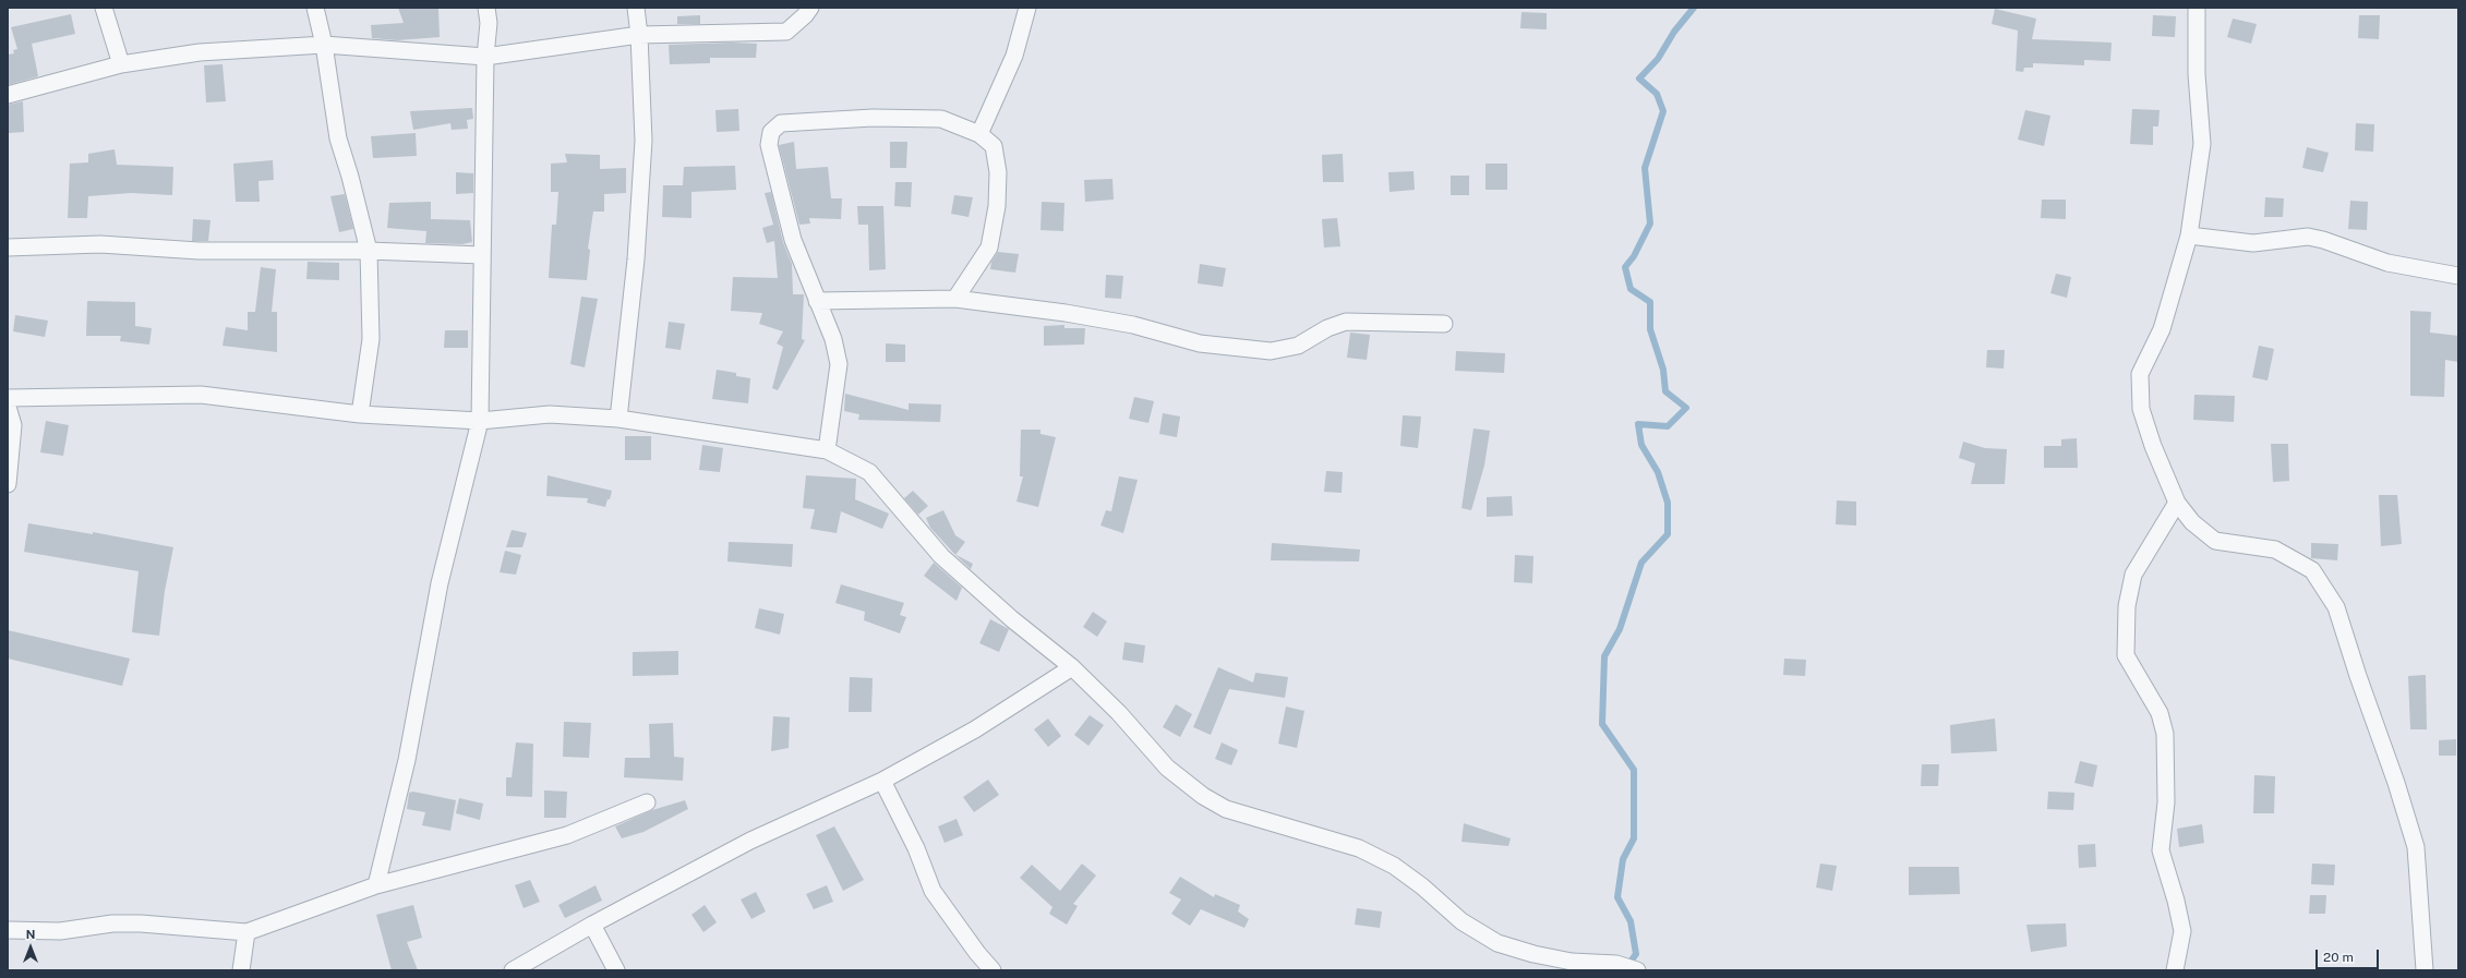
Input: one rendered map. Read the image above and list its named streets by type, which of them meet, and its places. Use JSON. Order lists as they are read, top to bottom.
{
  "scale_bar": "20 m",
  "north": "top"
}
